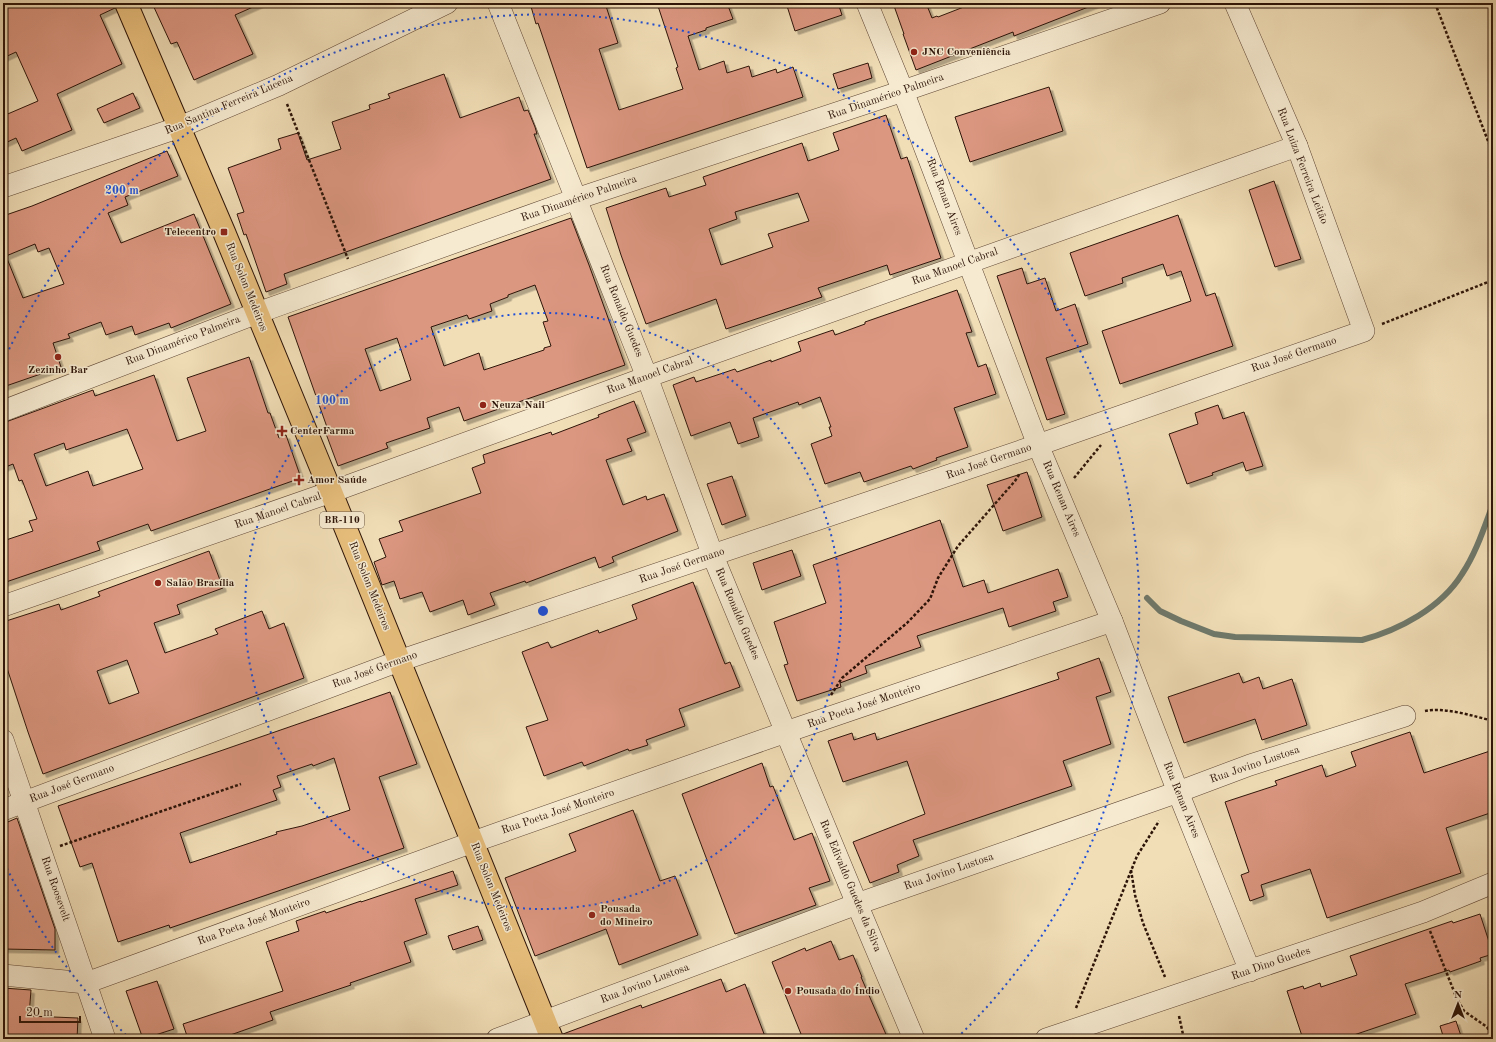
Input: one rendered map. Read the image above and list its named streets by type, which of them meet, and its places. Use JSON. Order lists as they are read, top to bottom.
{
  "streets": {
    "main road": ["Rua Solon Medeiros", "BR-110"],
    "street": [
      "Rua Dinamérico Palmeira",
      "Rua Santina Ferreira Lucena",
      "Rua Luiza Ferreira Leitão",
      "Rua Renan Aires",
      "Rua Manoel Cabral",
      "Rua Ronaldo Guedes",
      "Rua José Germano",
      "Rua Poeta José Monteiro",
      "Rua Jovino Lustosa",
      "Rua Edivaldo Guedes da Silva",
      "Rua Roosevelt",
      "Rua Dino Guedes"
    ]
  },
  "crossings": [
    ["Rua Dinamérico Palmeira", "Rua Renan Aires"],
    ["Rua Dinamérico Palmeira", "Rua Solon Medeiros"],
    ["Rua Dinamérico Palmeira", "Rua Ronaldo Guedes"],
    ["Rua Santina Ferreira Lucena", "Rua Solon Medeiros"],
    ["Rua Luiza Ferreira Leitão", "Rua Manoel Cabral"],
    ["Rua Luiza Ferreira Leitão", "Rua José Germano"],
    ["Rua Renan Aires", "Rua Manoel Cabral"],
    ["Rua Renan Aires", "Rua José Germano"],
    ["Rua Renan Aires", "Rua Poeta José Monteiro"],
    ["Rua Renan Aires", "Rua Jovino Lustosa"],
    ["Rua Renan Aires", "Rua Dino Guedes"],
    ["Rua Manoel Cabral", "Rua Solon Medeiros"],
    ["Rua Manoel Cabral", "Rua Ronaldo Guedes"],
    ["Rua Solon Medeiros", "Rua José Germano"],
    ["Rua Solon Medeiros", "Rua Poeta José Monteiro"],
    ["Rua Solon Medeiros", "Rua Jovino Lustosa"],
    ["Rua Ronaldo Guedes", "Rua José Germano"],
    ["Rua Ronaldo Guedes", "Rua Poeta José Monteiro"],
    ["Rua Ronaldo Guedes", "Rua Edivaldo Guedes da Silva"],
    ["Rua José Germano", "Rua Roosevelt"],
    ["Rua Poeta José Monteiro", "Rua Edivaldo Guedes da Silva"],
    ["Rua Poeta José Monteiro", "Rua Roosevelt"],
    ["Rua Jovino Lustosa", "Rua Edivaldo Guedes da Silva"]
  ],
  "places": {
    "other": [
      "JNC Conveniência",
      "Zezinho Bar",
      "Neuza Nail",
      "Salão Brasília",
      "Pousada do Mineiro",
      "Pousada do Índio"
    ],
    "transit": ["Telecentro"],
    "health": ["CenterFarma", "Amor Saúde"]
  },
  "scale_bar": "20 m",
  "north": "top",
  "rings": ["200 m", "100 m"]
}
